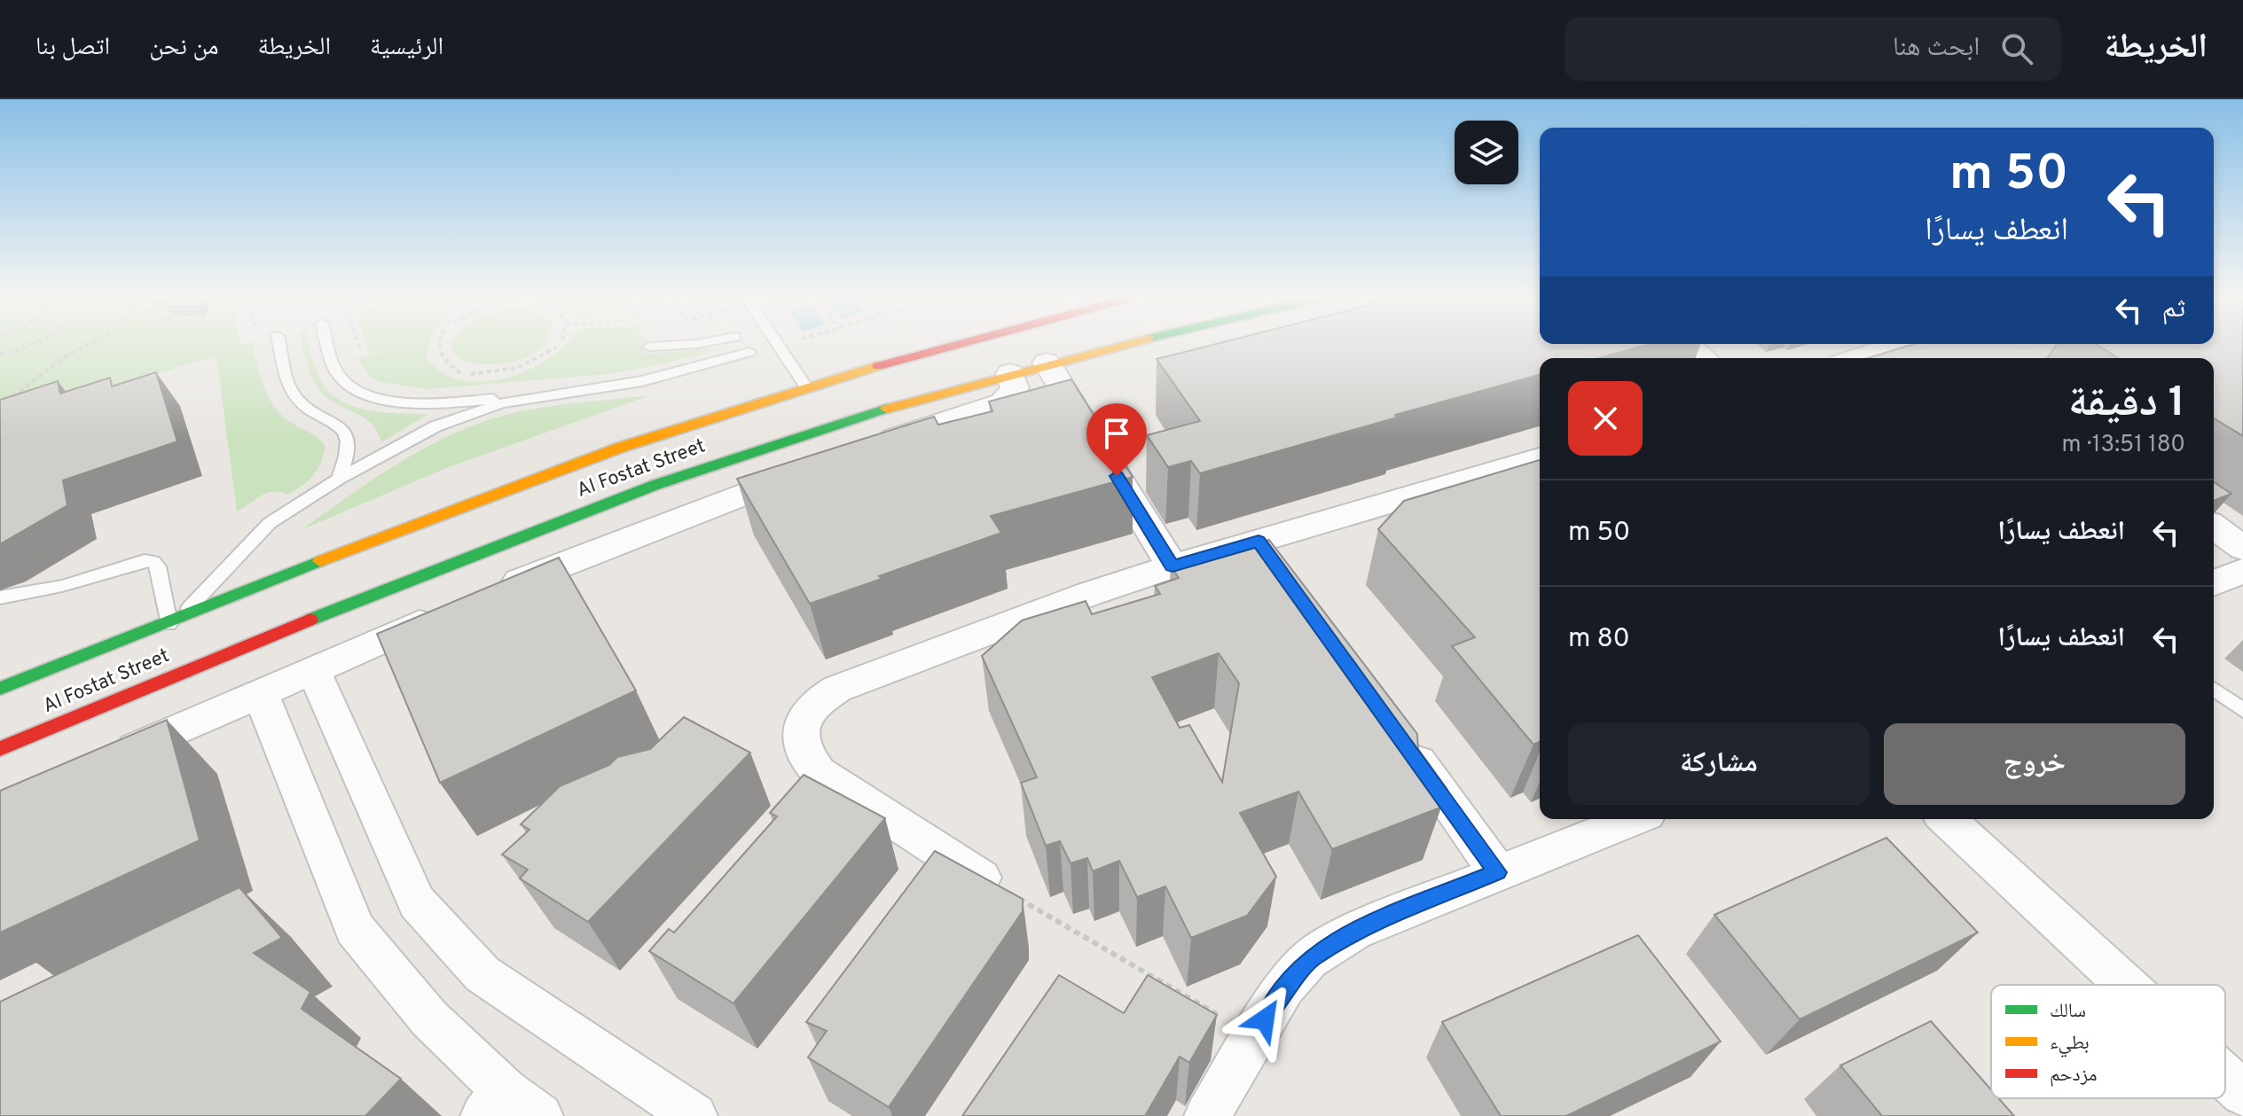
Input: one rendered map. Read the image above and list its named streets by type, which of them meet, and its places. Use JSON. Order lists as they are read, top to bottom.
{
  "streets": {
    "main road": ["Al Fostat Street"]
  },
  "legend": ["سالك", "بطيء", "مزدحم"],
  "page": {
    "header": "الخريطة",
    "search": "ابحث هنا",
    "nav": [
      "الرئيسية",
      "الخريطة",
      "من نحن",
      "اتصل بنا"
    ],
    "turn": ["50 m", "انعطف يسارًا"],
    "then": "ثم",
    "heading": ["1 دقيقة", "180 m · 13:51"],
    "list": [
      {
        "name": "انعطف يسارًا",
        "value": "50 m"
      },
      {
        "name": "انعطف يسارًا",
        "value": "80 m"
      }
    ],
    "buttons": ["خروج", "مشاركة"]
  }
}
